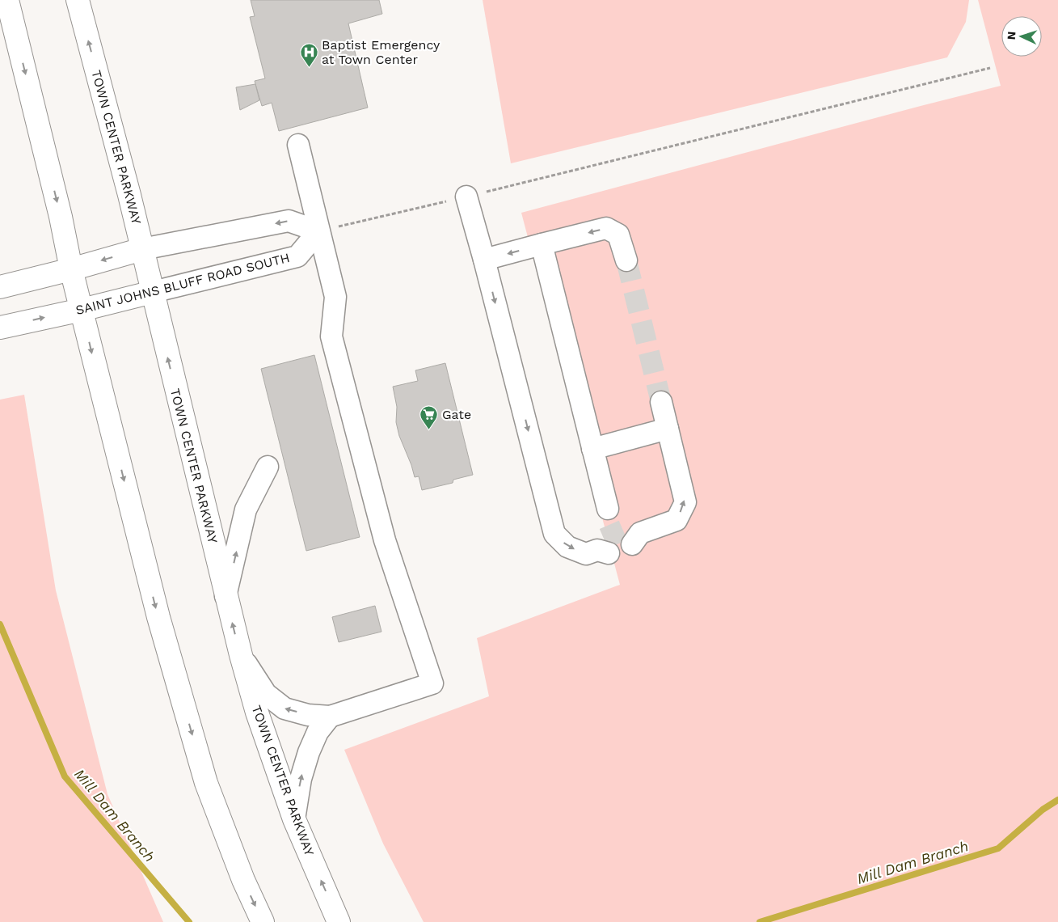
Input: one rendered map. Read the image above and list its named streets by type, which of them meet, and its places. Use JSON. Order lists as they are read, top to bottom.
{
  "streets": {
    "main road": ["TOWN CENTER PARKWAY", "SAINT JOHNS BLUFF ROAD SOUTH"]
  },
  "crossings": [
    ["TOWN CENTER PARKWAY", "SAINT JOHNS BLUFF ROAD SOUTH"]
  ],
  "water": ["Mill Dam Branch"],
  "places": {
    "hospital": ["Baptist Emergency at Town Center"],
    "supermarket": ["Gate"]
  },
  "north": "left"
}
